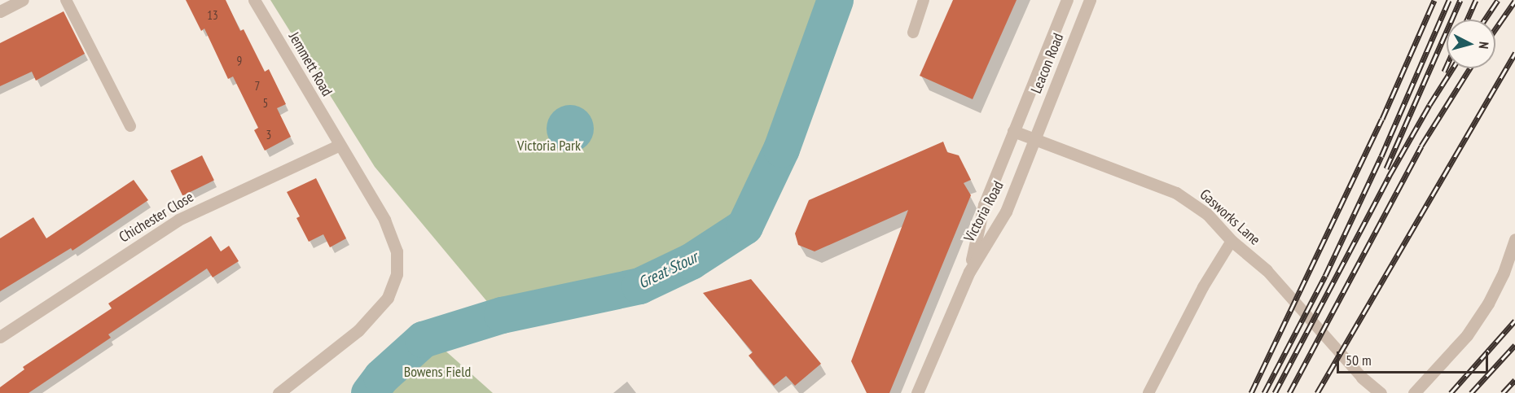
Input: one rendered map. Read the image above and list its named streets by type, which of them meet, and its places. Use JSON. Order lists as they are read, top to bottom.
{
  "streets": {
    "street": [
      "Leacon Road",
      "Jemmett Road",
      "Victoria Road",
      "Chichester Close",
      "Gasworks Lane"
    ]
  },
  "crossings": [
    ["Leacon Road", "Victoria Road"],
    ["Leacon Road", "Gasworks Lane"],
    ["Jemmett Road", "Chichester Close"],
    ["Victoria Road", "Gasworks Lane"]
  ],
  "water": ["Great Stour"],
  "parks": ["Victoria Park", "Bowens Field"],
  "house_numbers": [
    "13",
    "9",
    "7",
    "5",
    "3"
  ],
  "scale_bar": "50 m",
  "north": "right"
}
